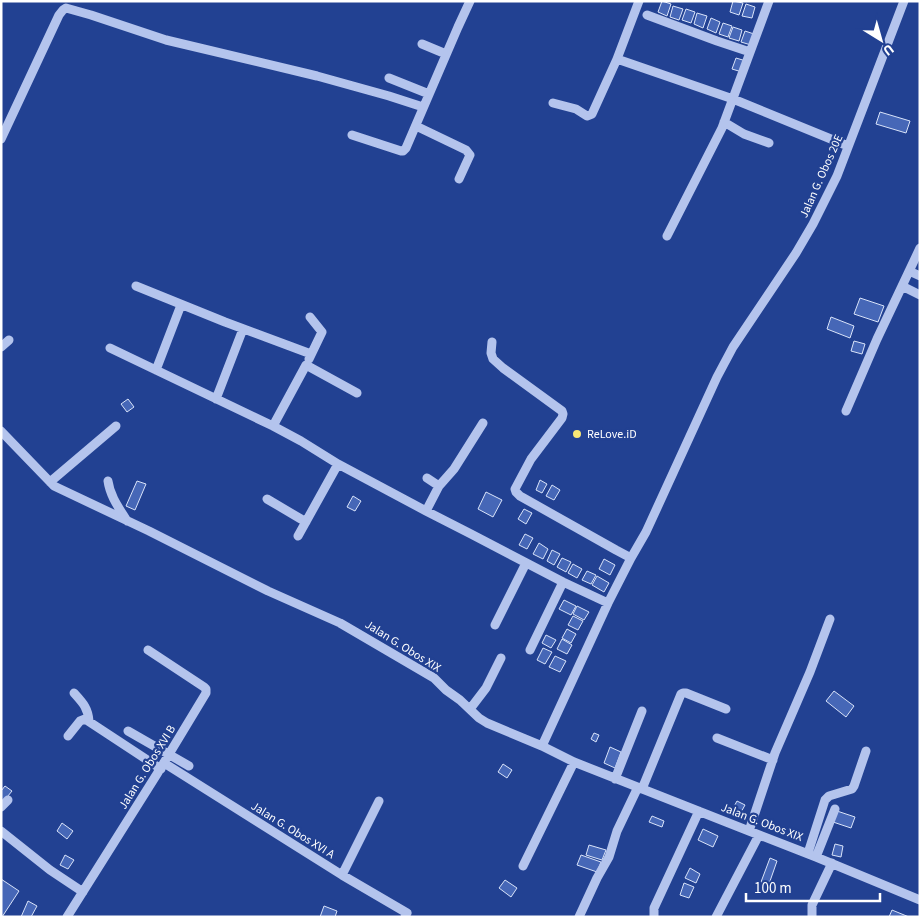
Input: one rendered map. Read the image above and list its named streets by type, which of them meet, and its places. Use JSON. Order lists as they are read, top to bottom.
{
  "streets": {
    "street": [
      "Jalan G. Obos 20E",
      "Jalan G. Obos XIX",
      "Jalan G. Obos XVI B",
      "Jalan G. Obos XVI A"
    ]
  },
  "crossings": [
    ["Jalan G. Obos 20E", "Jalan G. Obos XIX"],
    ["Jalan G. Obos XVI B", "Jalan G. Obos XVI A"]
  ],
  "places": ["ReLove.iD"],
  "scale_bar": "100 m",
  "north": "bottom right"
}
